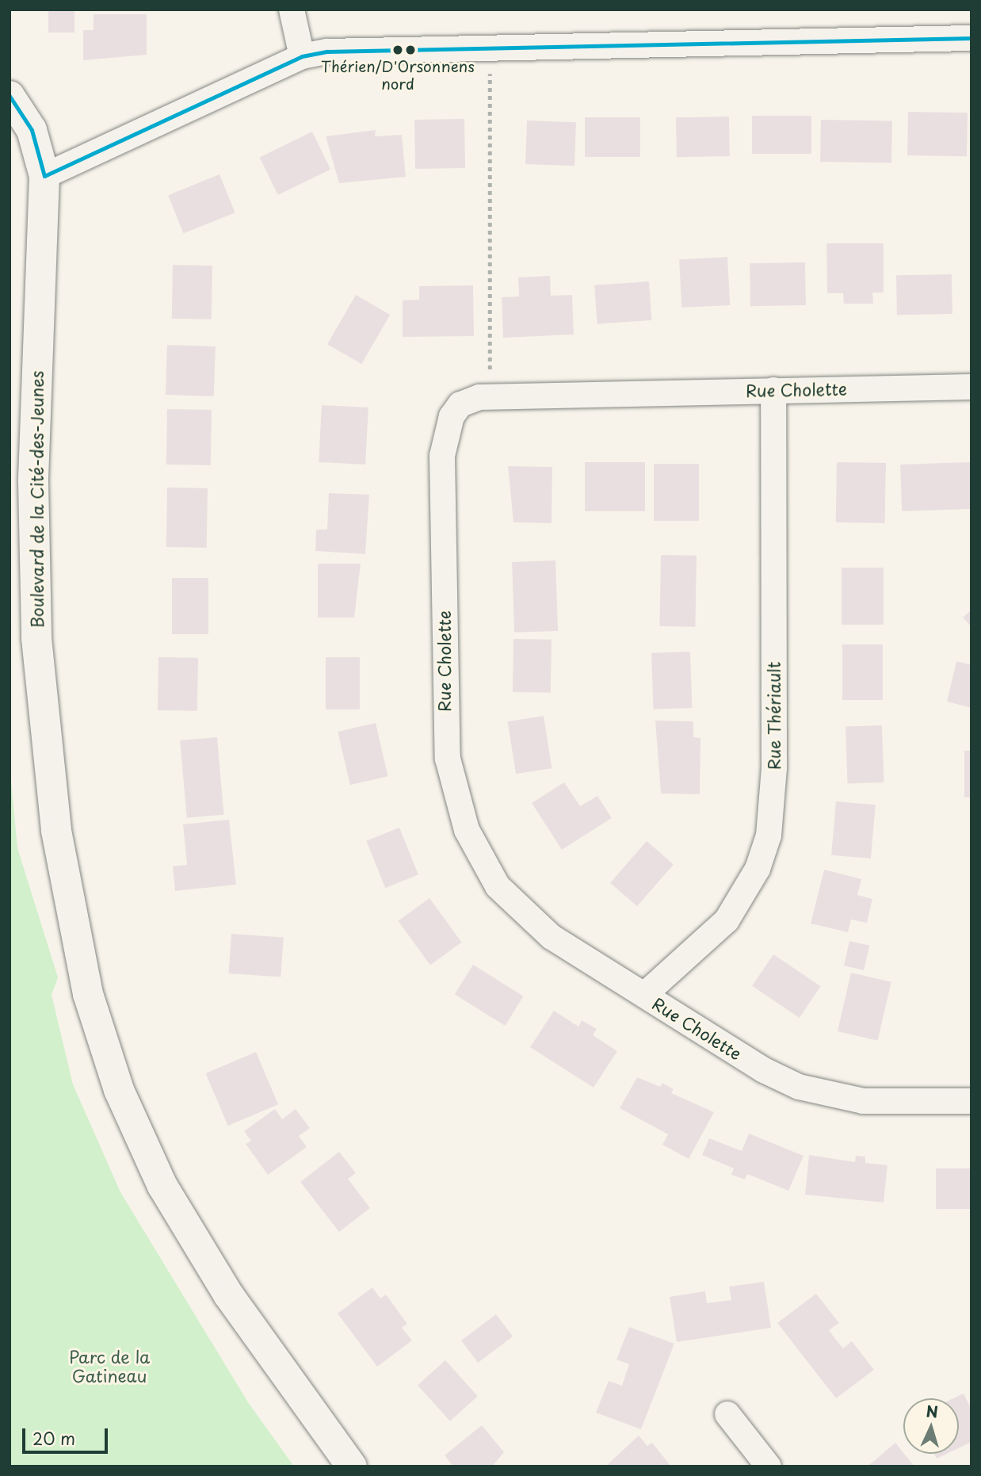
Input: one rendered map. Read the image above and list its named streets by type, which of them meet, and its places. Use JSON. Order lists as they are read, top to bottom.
{
  "streets": {
    "street": ["Rue Cholette", "Boulevard de la Cité-des-Jeunes", "Rue Thériault"]
  },
  "crossings": [
    ["Rue Cholette", "Rue Thériault"]
  ],
  "parks": ["Parc de la Gatineau"],
  "places": ["Thérien/D'Orsonnens nord"],
  "scale_bar": "20 m",
  "north": "top"
}
